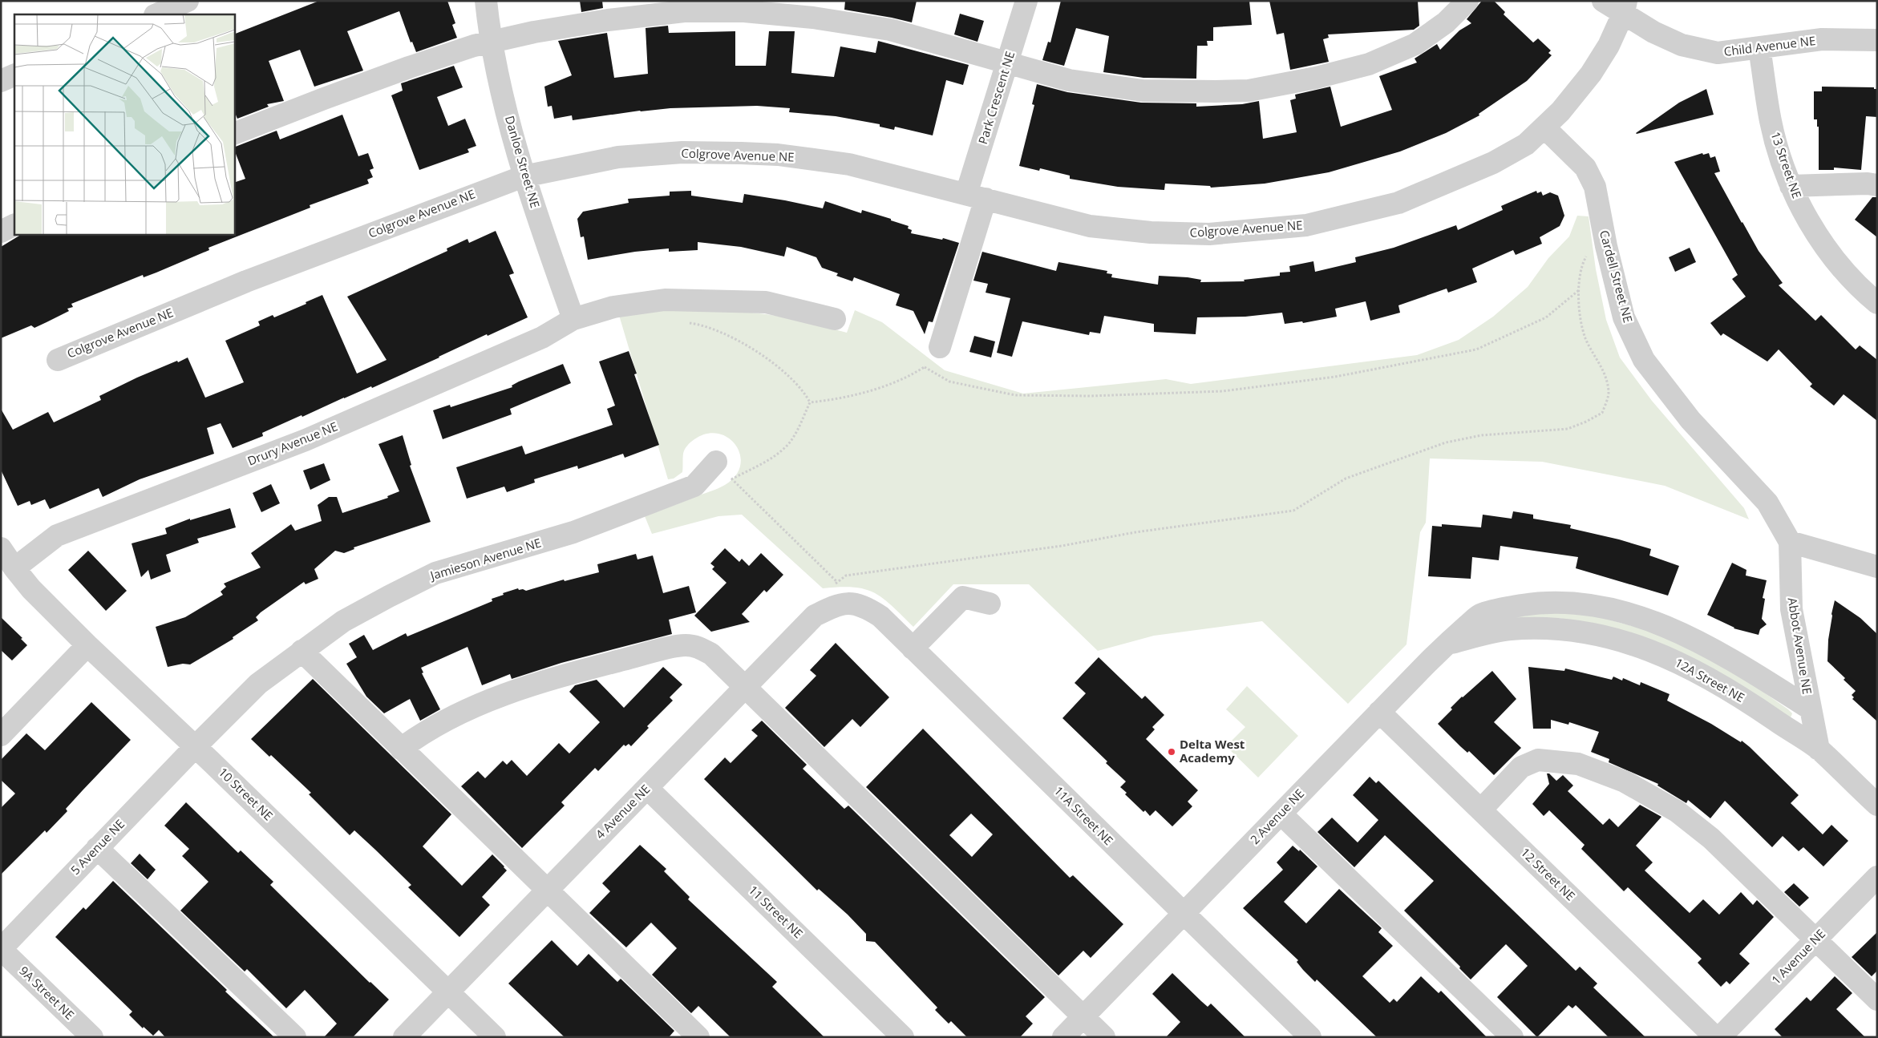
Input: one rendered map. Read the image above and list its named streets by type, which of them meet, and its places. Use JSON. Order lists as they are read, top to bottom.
{
  "streets": {
    "street": [
      "Child Avenue NE",
      "Park Crescent NE",
      "Colgrove Avenue NE",
      "Danloe Street NE",
      "13 Street NE",
      "Cardell Street NE",
      "Drury Avenue NE",
      "Jamieson Avenue NE",
      "Abbot Avenue NE",
      "12A Street NE",
      "10 Street NE",
      "4 Avenue NE",
      "11A Street NE",
      "2 Avenue NE",
      "5 Avenue NE",
      "12 Street NE",
      "11 Street NE",
      "1 Avenue NE",
      "9A Street NE"
    ]
  },
  "crossings": [
    ["Child Avenue NE", "13 Street NE"],
    ["Park Crescent NE", "Colgrove Avenue NE"],
    ["Colgrove Avenue NE", "Danloe Street NE"],
    ["Colgrove Avenue NE", "Cardell Street NE"],
    ["Danloe Street NE", "Drury Avenue NE"],
    ["Cardell Street NE", "Abbot Avenue NE"],
    ["Drury Avenue NE", "10 Street NE"],
    ["Jamieson Avenue NE", "10 Street NE"],
    ["Jamieson Avenue NE", "5 Avenue NE"],
    ["Abbot Avenue NE", "12A Street NE"],
    ["12A Street NE", "2 Avenue NE"],
    ["10 Street NE", "4 Avenue NE"],
    ["10 Street NE", "5 Avenue NE"],
    ["4 Avenue NE", "11A Street NE"],
    ["4 Avenue NE", "11 Street NE"],
    ["11A Street NE", "2 Avenue NE"],
    ["2 Avenue NE", "12 Street NE"],
    ["5 Avenue NE", "9A Street NE"]
  ],
  "places": ["Delta West Academy"]
}
